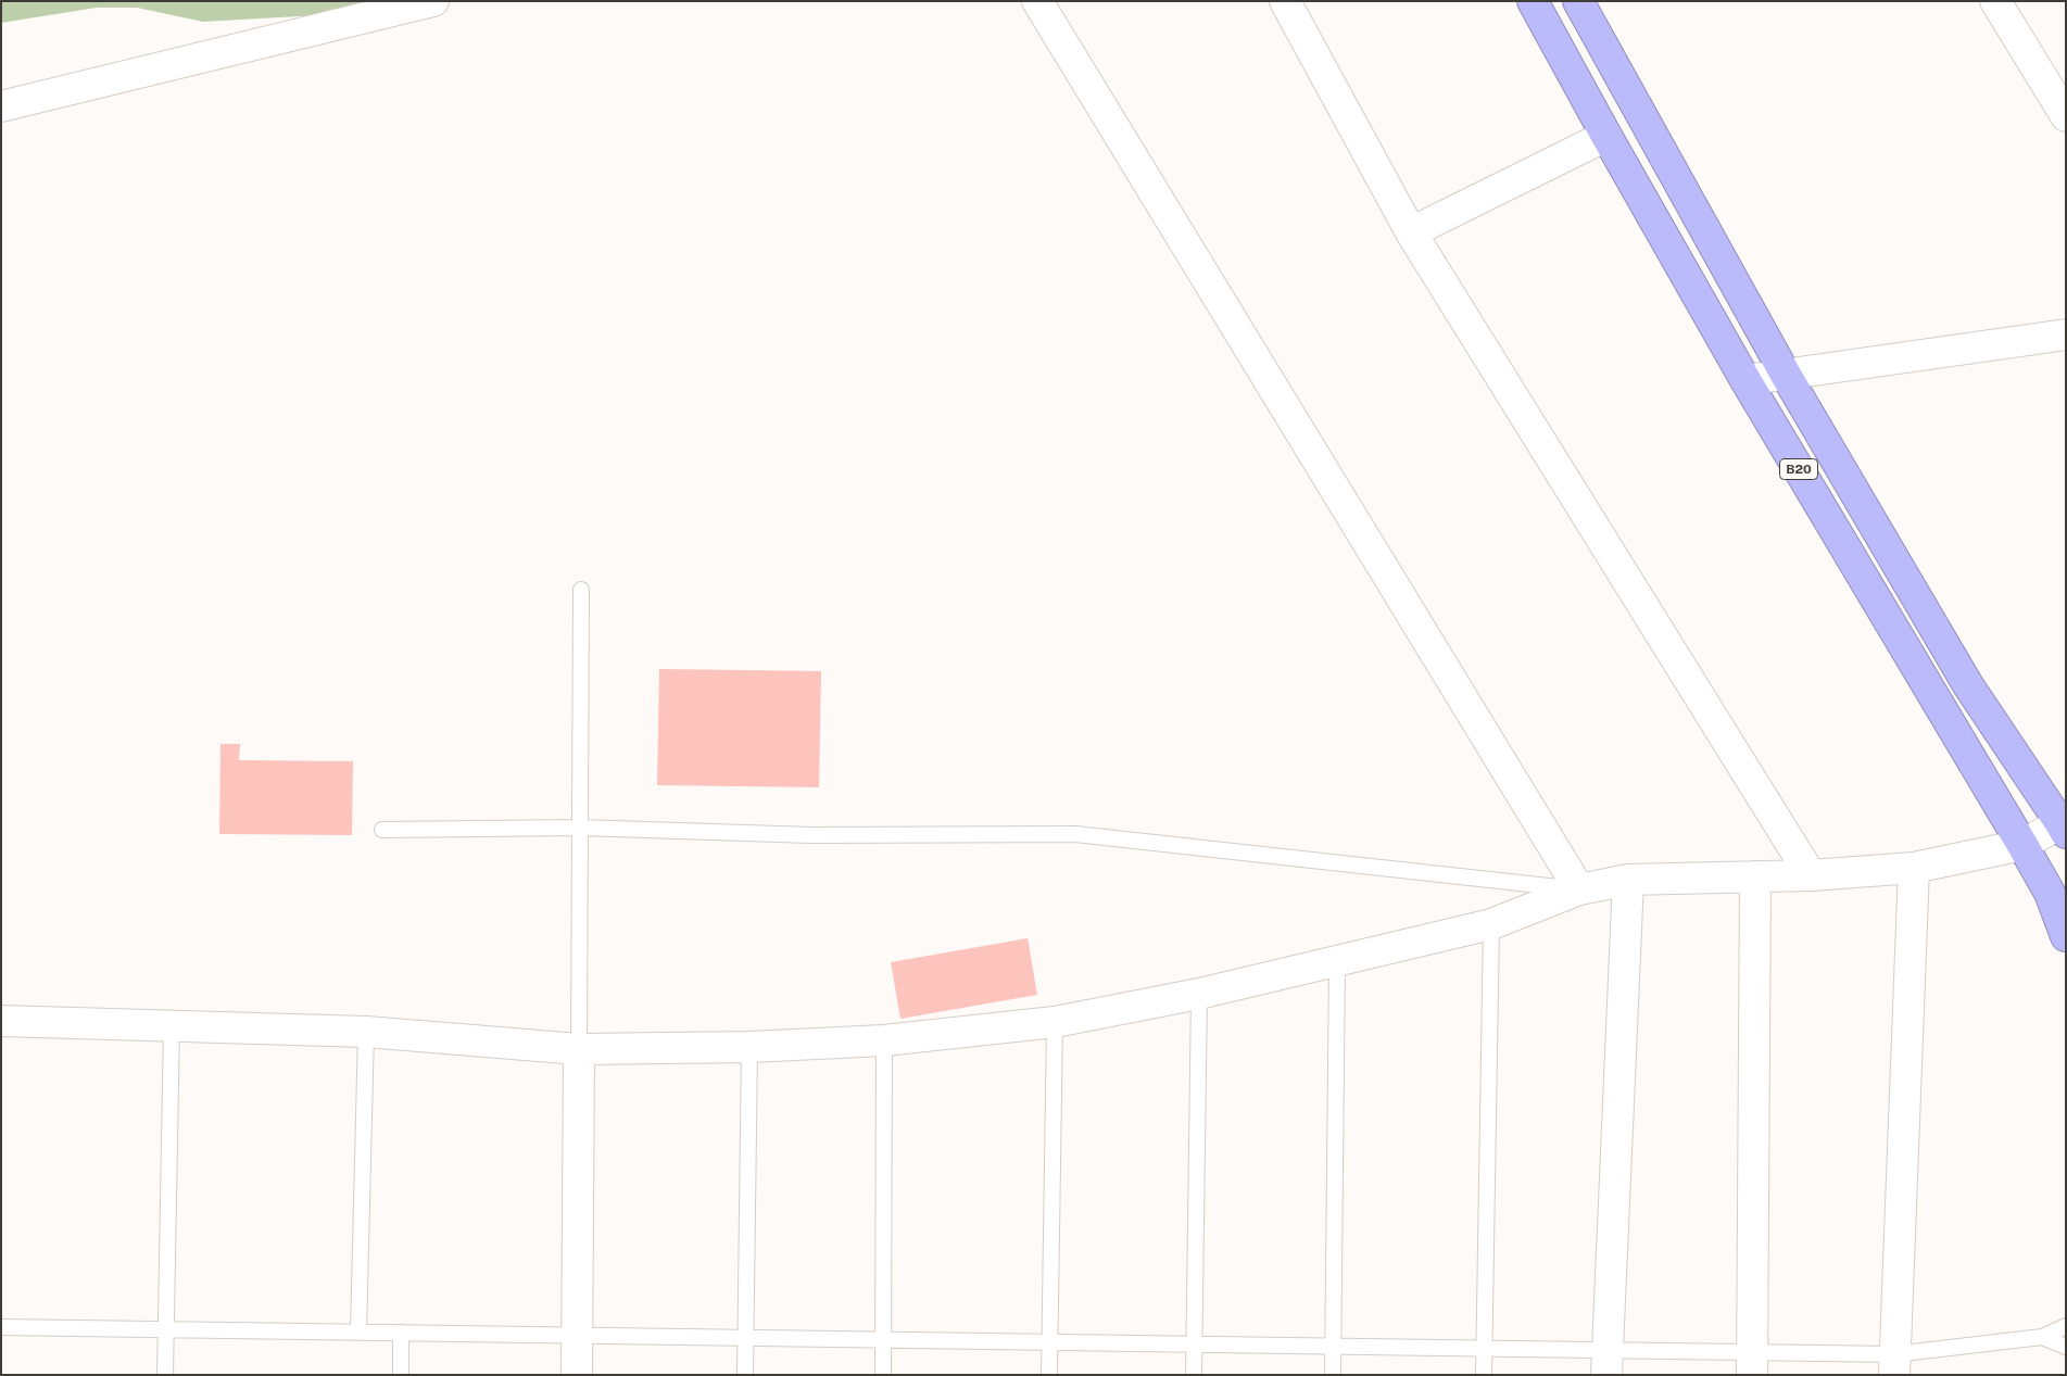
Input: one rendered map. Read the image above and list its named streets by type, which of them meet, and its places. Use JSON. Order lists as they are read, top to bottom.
{
  "streets": {
    "highway": ["B20"]
  }
}
